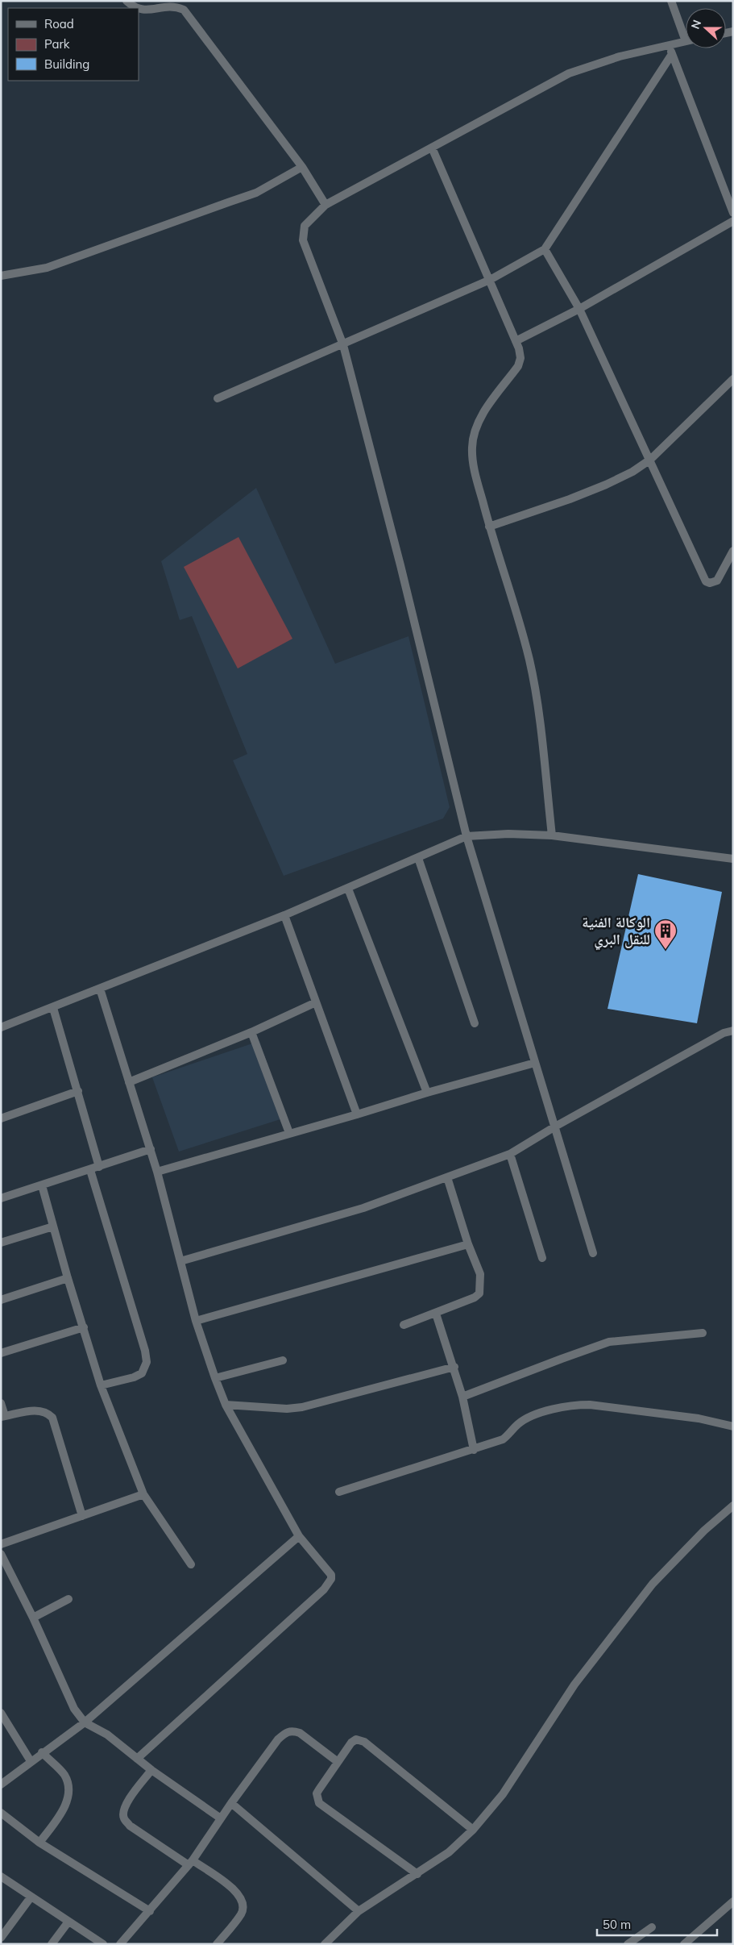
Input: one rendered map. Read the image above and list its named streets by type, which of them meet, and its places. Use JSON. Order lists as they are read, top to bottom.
{
  "places": {
    "building": ["الوكالة الفنية للنقل البري"]
  },
  "legend": ["Road", "Park", "Building"],
  "scale_bar": "50 m",
  "north": "left"
}
